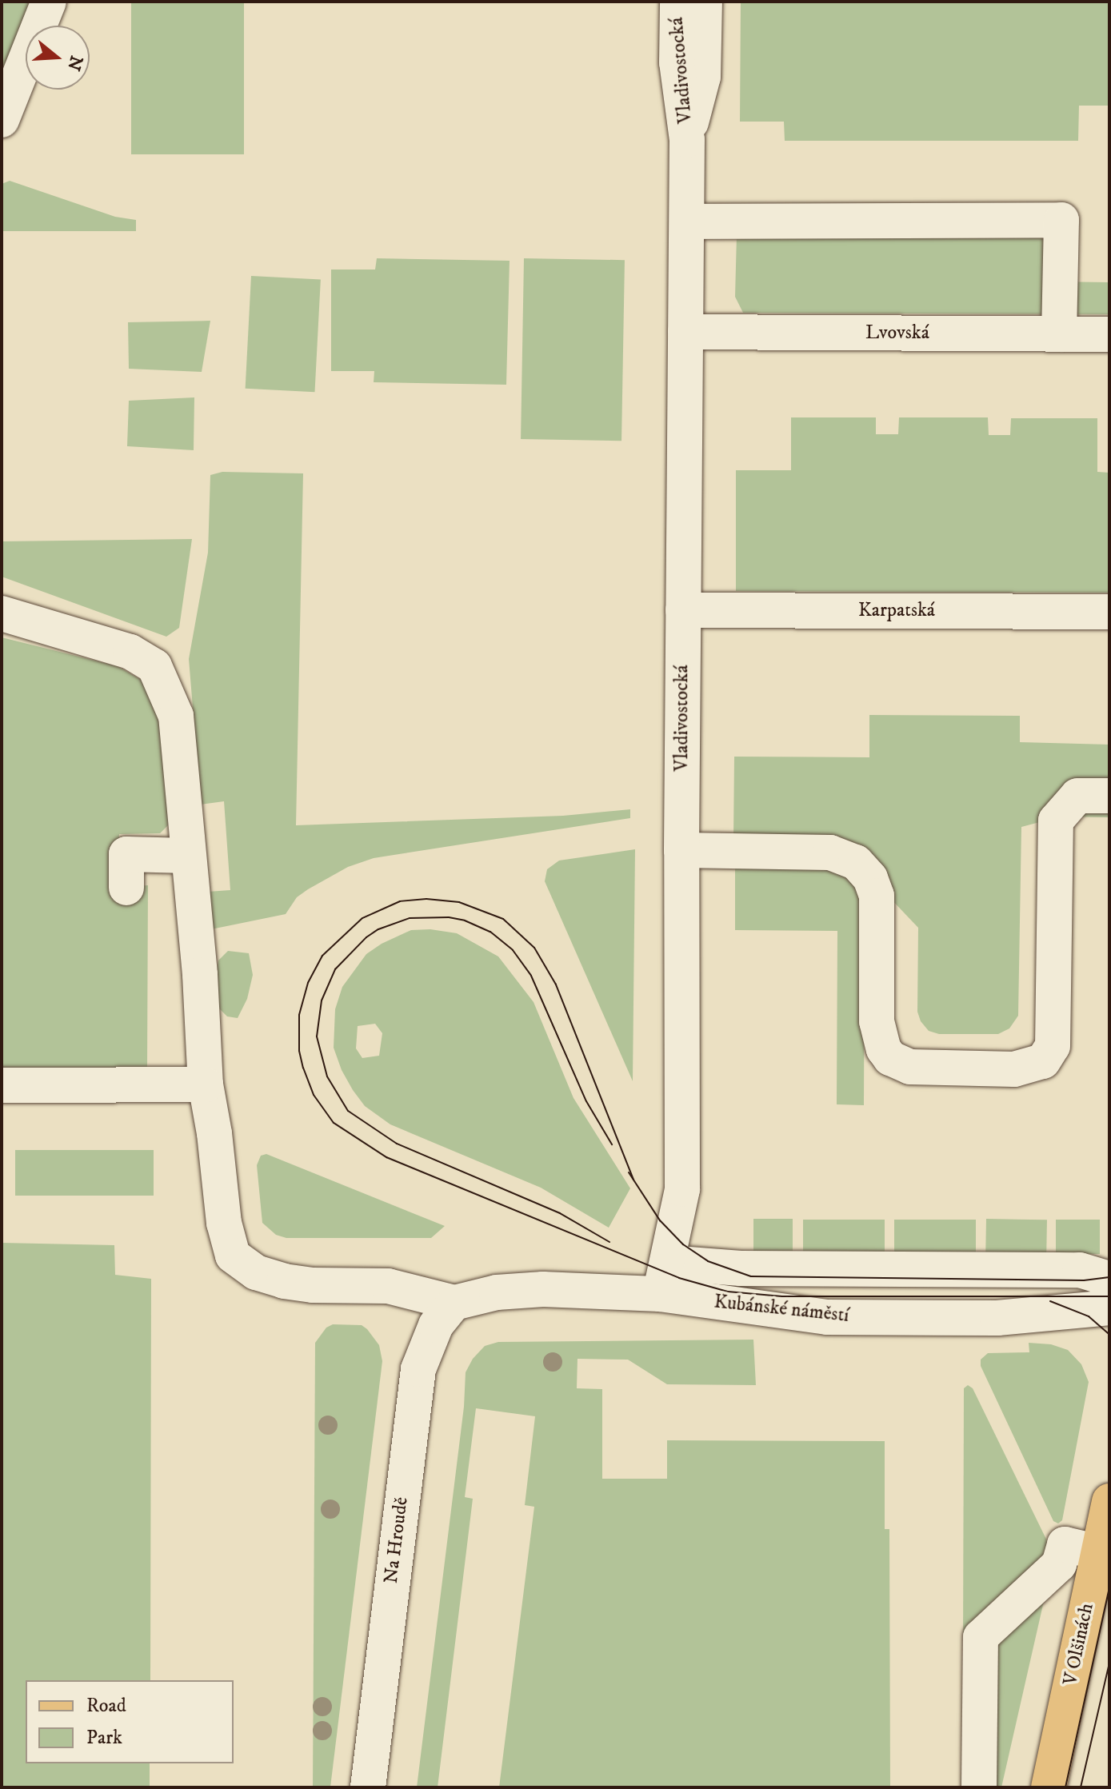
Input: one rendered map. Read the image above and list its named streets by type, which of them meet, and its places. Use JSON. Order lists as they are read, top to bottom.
{
  "streets": {
    "main road": ["V Olšinách"],
    "street": [
      "Vladivostocká",
      "Lvovská",
      "Karpatská",
      "Kubánské náměstí",
      "Na Hroudě"
    ]
  },
  "crossings": [
    ["Vladivostocká", "Lvovská"],
    ["Vladivostocká", "Karpatská"],
    ["Vladivostocká", "Kubánské náměstí"],
    ["Kubánské náměstí", "Na Hroudě"]
  ],
  "legend": ["Road", "Park"],
  "north": "right"
}
